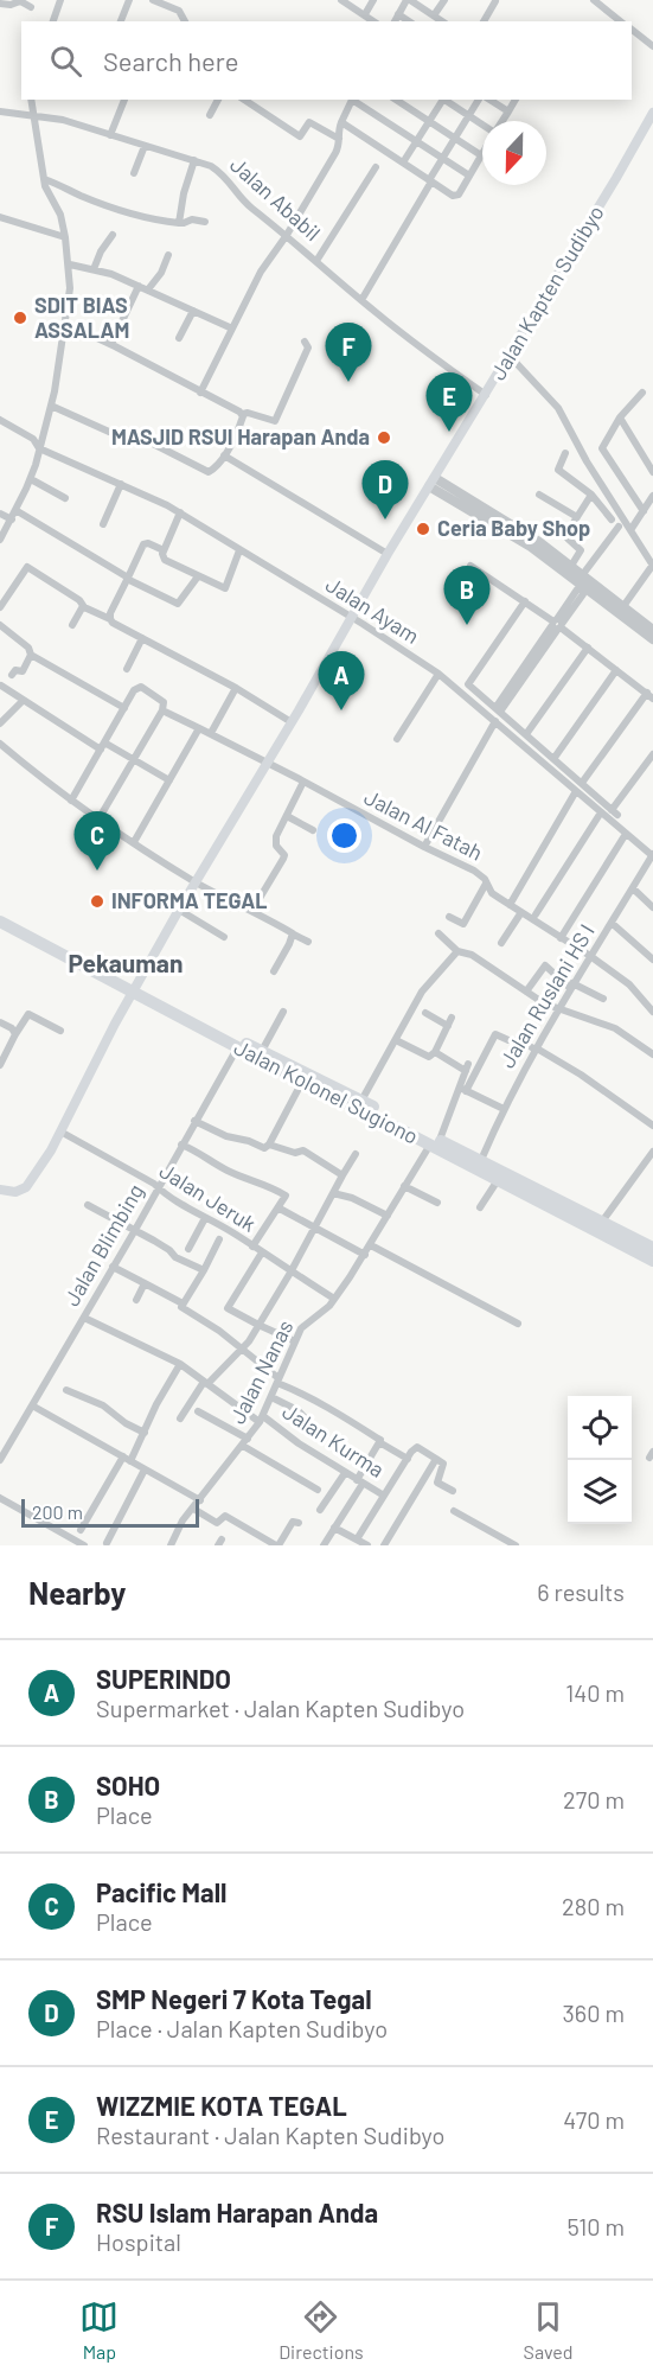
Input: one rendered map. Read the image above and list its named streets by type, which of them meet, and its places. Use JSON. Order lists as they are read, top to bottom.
{
  "streets": {
    "highway": ["Jalan Kolonel Sugiono"],
    "main road": ["Jalan Kapten Sudibyo"],
    "street": [
      "Jalan Ababil",
      "Jalan Ayam",
      "Jalan Al Fatah",
      "Jalan Ruslani HS I",
      "Jalan Jeruk",
      "Jalan Blimbing",
      "Jalan Nanas",
      "Jalan Kurma"
    ]
  },
  "crossings": [
    ["Jalan Ababil", "Jalan Kapten Sudibyo"],
    ["Jalan Kapten Sudibyo", "Jalan Ayam"],
    ["Jalan Kapten Sudibyo", "Jalan Al Fatah"],
    ["Jalan Kapten Sudibyo", "Jalan Kolonel Sugiono"],
    ["Jalan Kapten Sudibyo", "Jalan Jeruk"],
    ["Jalan Ayam", "Jalan Ruslani HS I"],
    ["Jalan Al Fatah", "Jalan Ruslani HS I"],
    ["Jalan Ruslani HS I", "Jalan Kolonel Sugiono"],
    ["Jalan Kolonel Sugiono", "Jalan Blimbing"],
    ["Jalan Kolonel Sugiono", "Jalan Nanas"],
    ["Jalan Jeruk", "Jalan Blimbing"],
    ["Jalan Jeruk", "Jalan Nanas"],
    ["Jalan Blimbing", "Jalan Kurma"],
    ["Jalan Nanas", "Jalan Kurma"]
  ],
  "districts": ["Pekauman"],
  "places": [
    "SDIT BIAS ASSALAM",
    "MASJID RSUI Harapan Anda",
    "Ceria Baby Shop",
    "INFORMA TEGAL"
  ],
  "scale_bar": "200 m",
  "north": "bottom",
  "page": {
    "search": "Search here",
    "pins": [
      "F",
      "E",
      "D",
      "B",
      "A",
      "C"
    ],
    "scale": "200 m",
    "heading": ["Nearby", "6 results"],
    "list": [
      {
        "mark": "A",
        "name": "SUPERINDO",
        "note": "Supermarket · Jalan Kapten Sudibyo",
        "value": "140 m"
      },
      {
        "mark": "B",
        "name": "SOHO",
        "note": "Place",
        "value": "270 m"
      },
      {
        "mark": "C",
        "name": "Pacific Mall",
        "note": "Place",
        "value": "280 m"
      },
      {
        "mark": "D",
        "name": "SMP Negeri 7 Kota Tegal",
        "note": "Place · Jalan Kapten Sudibyo",
        "value": "360 m"
      },
      {
        "mark": "E",
        "name": "WIZZMIE KOTA TEGAL",
        "note": "Restaurant · Jalan Kapten Sudibyo",
        "value": "470 m"
      },
      {
        "mark": "F",
        "name": "RSU Islam Harapan Anda",
        "note": "Hospital",
        "value": "510 m"
      }
    ],
    "nav": ["Map", "Directions", "Saved"]
  }
}
